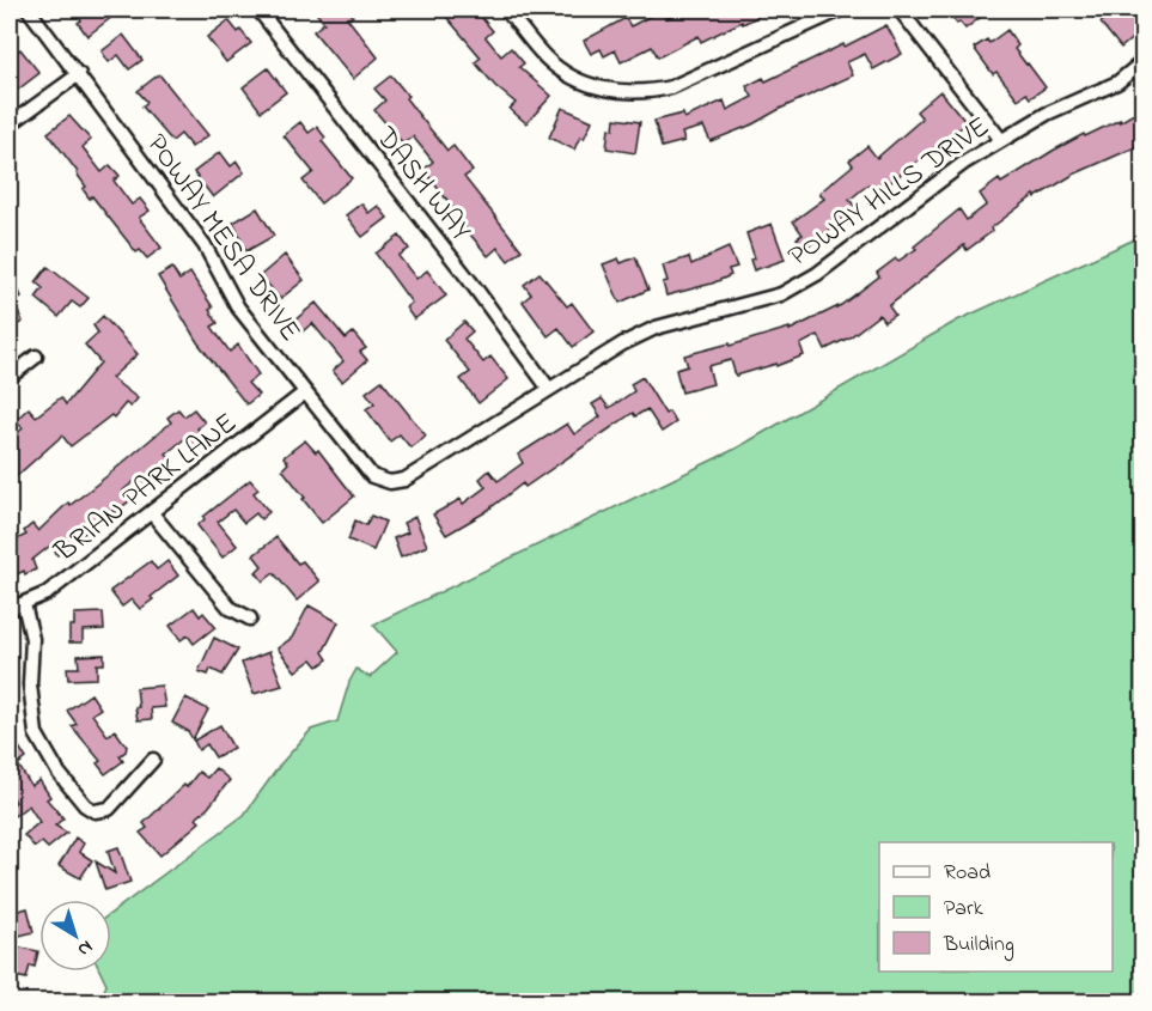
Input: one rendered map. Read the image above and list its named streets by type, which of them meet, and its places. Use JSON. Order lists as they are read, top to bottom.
{
  "streets": {
    "street": [
      "DASH WAY",
      "POWAY HILLS DRIVE",
      "POWAY MESA DRIVE",
      "BRIAN PARK LANE"
    ]
  },
  "crossings": [
    ["DASH WAY", "POWAY HILLS DRIVE"],
    ["POWAY HILLS DRIVE", "POWAY MESA DRIVE"],
    ["POWAY MESA DRIVE", "BRIAN PARK LANE"]
  ],
  "legend": ["Road", "Park", "Building"],
  "north": "bottom right"
}
